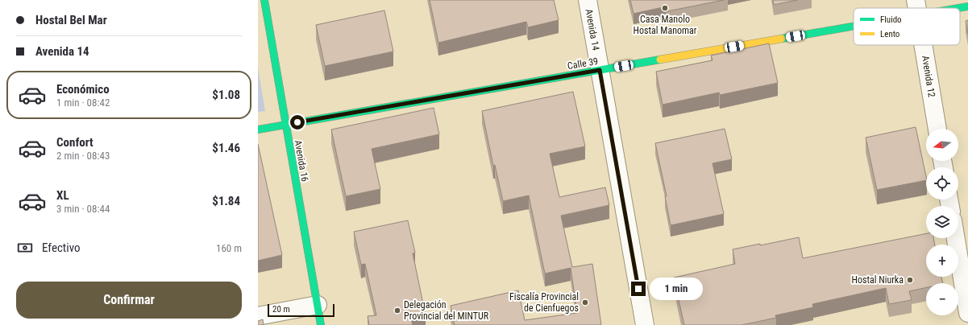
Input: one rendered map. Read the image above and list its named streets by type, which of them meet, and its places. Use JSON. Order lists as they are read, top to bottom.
{
  "streets": {
    "street": [
      "Avenida 14",
      "Calle 39",
      "Avenida 12",
      "Avenida 16"
    ]
  },
  "crossings": [
    ["Avenida 14", "Calle 39"],
    ["Calle 39", "Avenida 16"]
  ],
  "places": [
    "Casa Manolo Hostal Manomar",
    "Hostal Niurka",
    "Fiscalía Provincial de Cienfuegos",
    "Delegación Provincial del MINTUR"
  ],
  "legend": ["Fluido", "Lento"],
  "scale_bar": "20 m",
  "north": "left",
  "page": {
    "banner": ["Hostal Bel Mar", "Avenida 14"],
    "list": [
      {
        "name": "Económico",
        "note": "1 min · 08:42",
        "value": "$1.08"
      },
      {
        "name": "Confort",
        "note": "2 min · 08:43",
        "value": "$1.46"
      },
      {
        "name": "XL",
        "note": "3 min · 08:44",
        "value": "$1.84"
      }
    ],
    "map_buttons": ["+", "−"],
    "pay": ["Efectivo", "160 m"],
    "buttons": "Confirmar",
    "bubble": "1 min",
    "scale": "20 m"
  }
}
